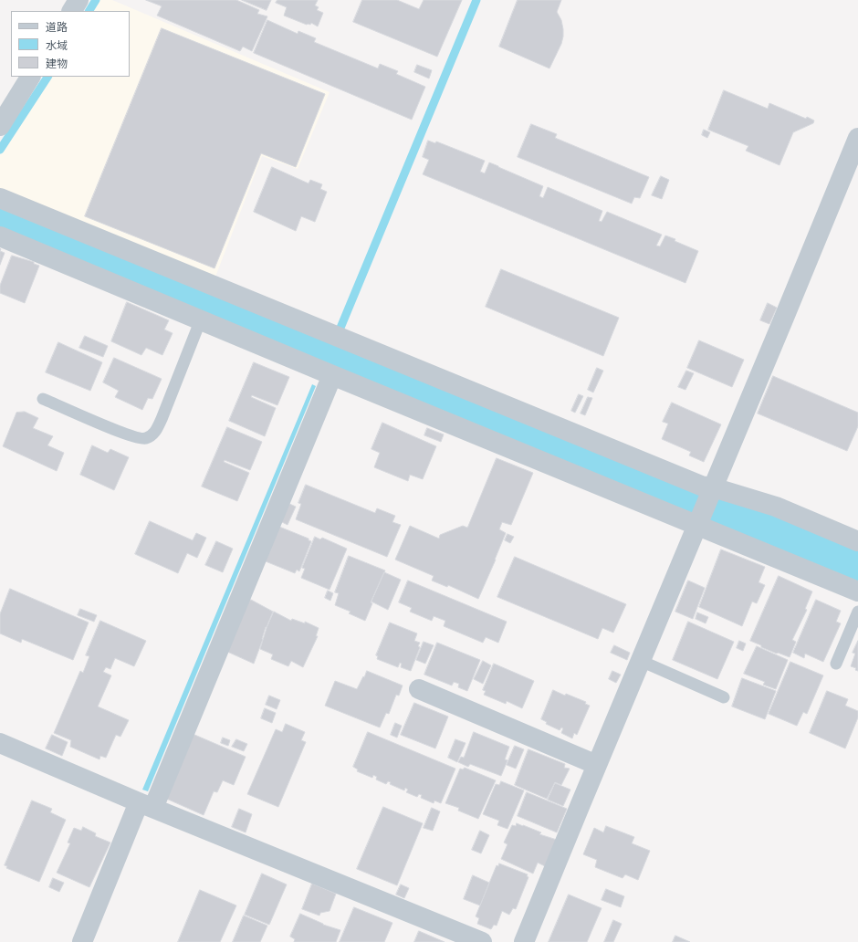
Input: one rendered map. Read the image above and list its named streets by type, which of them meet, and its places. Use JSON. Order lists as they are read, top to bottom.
{
  "legend": ["道路", "水域", "建物"]
}
